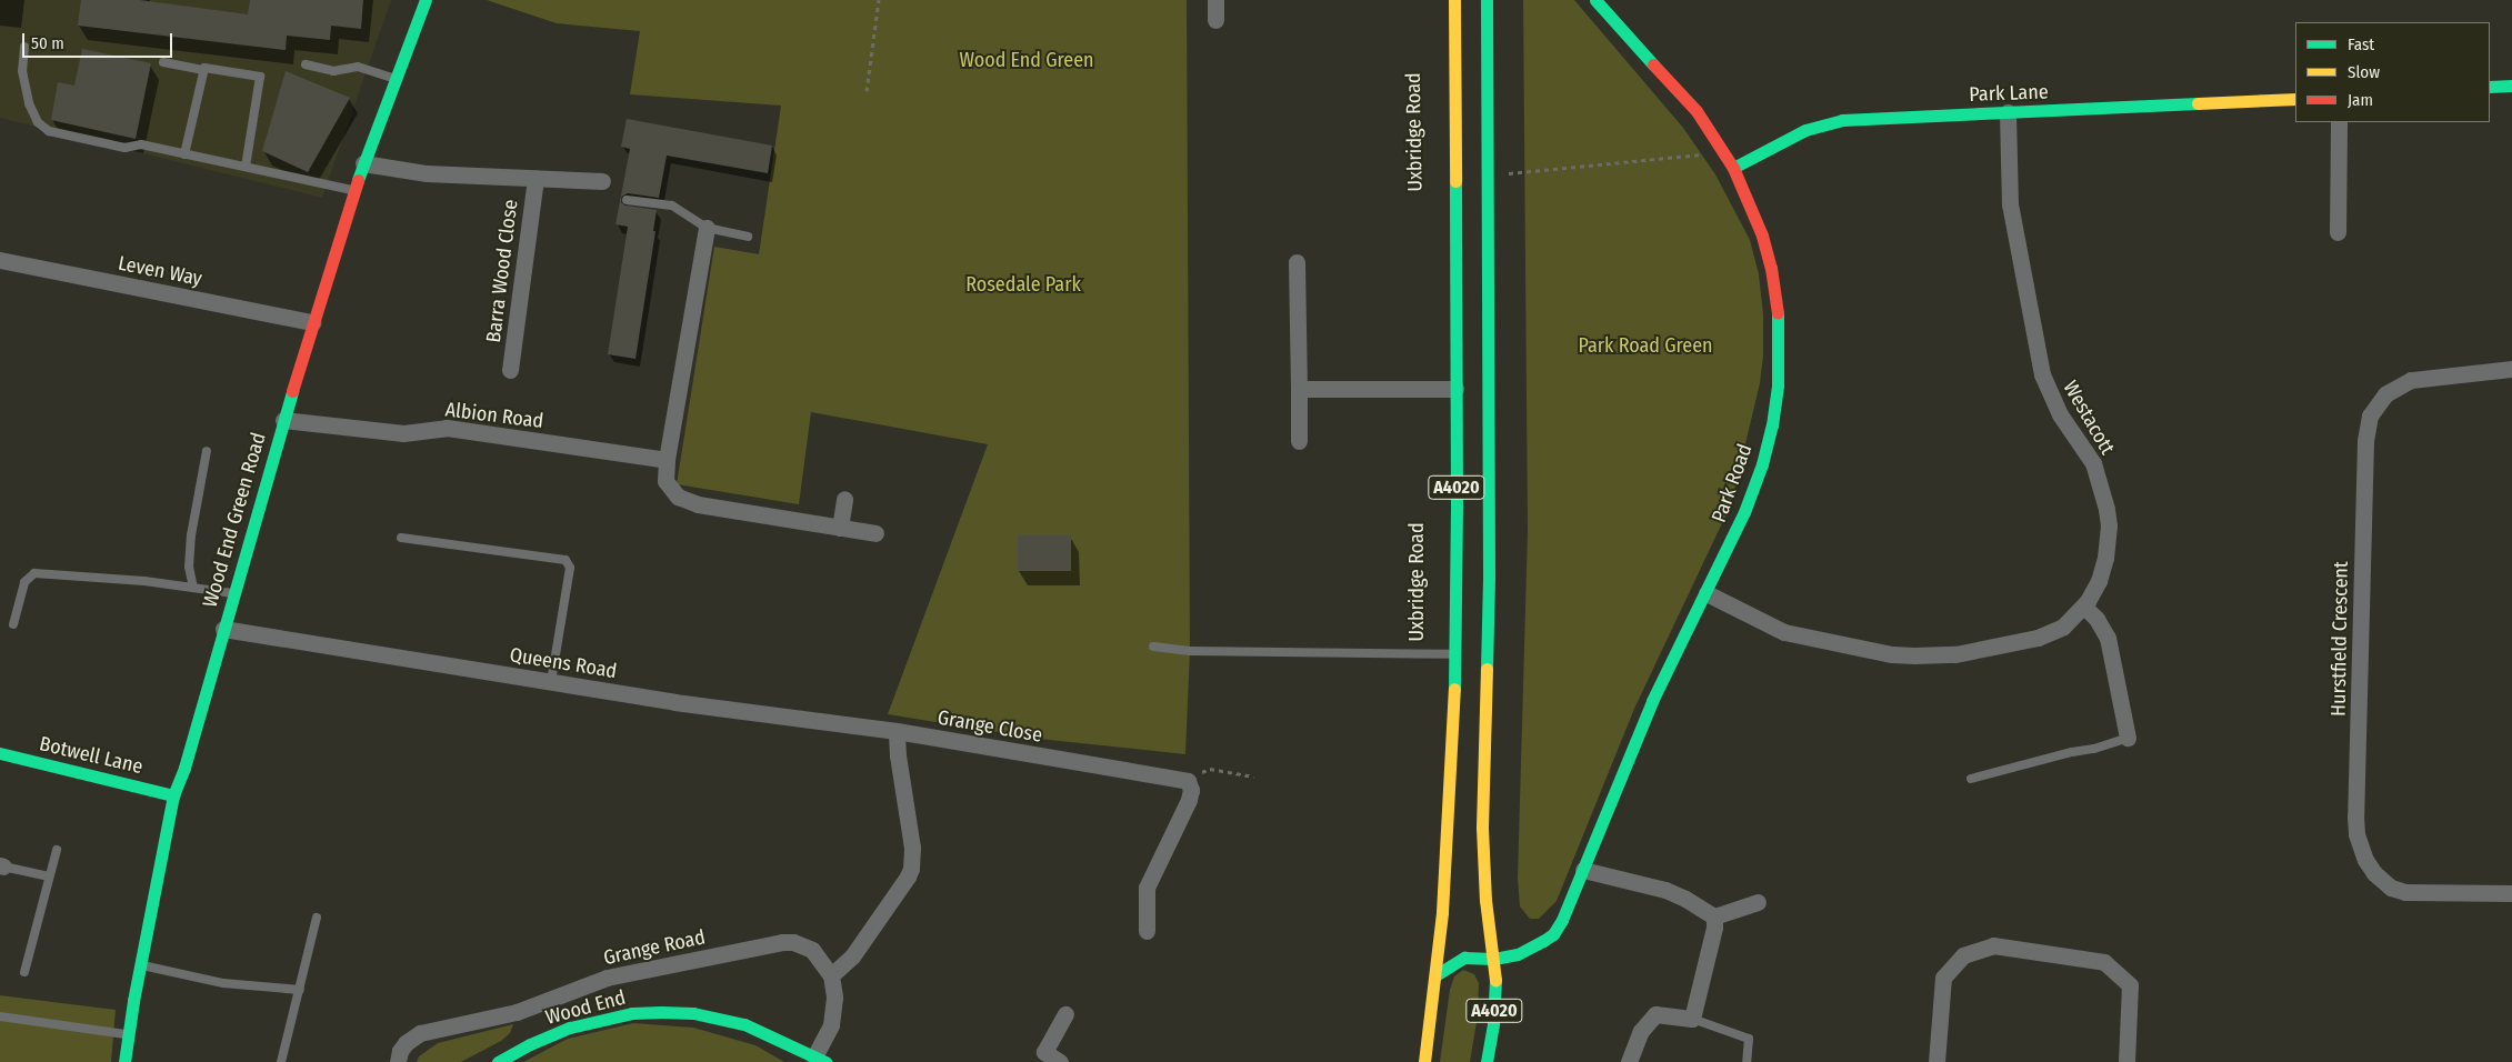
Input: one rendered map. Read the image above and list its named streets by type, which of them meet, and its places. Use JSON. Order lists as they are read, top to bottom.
{
  "streets": {
    "street": [
      "Park Lane",
      "Uxbridge Road",
      "Leven Way",
      "Barra Wood Close",
      "Albion Road",
      "Westacott",
      "Park Road",
      "A4020",
      "Wood End Green Road",
      "Hurstfield Crescent",
      "Queens Road",
      "Grange Close",
      "Botwell Lane",
      "Grange Road",
      "Wood End"
    ]
  },
  "crossings": [
    ["Park Lane", "Westacott"],
    ["Park Lane", "Park Road"],
    ["Leven Way", "Wood End Green Road"],
    ["Barra Wood Close", "Wood End Green Road"],
    ["Albion Road", "Wood End Green Road"],
    ["Westacott", "Park Road"],
    ["Park Road", "A4020"],
    ["Wood End Green Road", "Queens Road"],
    ["Wood End Green Road", "Botwell Lane"],
    ["Queens Road", "Grange Close"]
  ],
  "parks": ["Wood End Green", "Rosedale Park", "Park Road Green"],
  "legend": ["Fast", "Slow", "Jam"],
  "scale_bar": "50 m"
}
